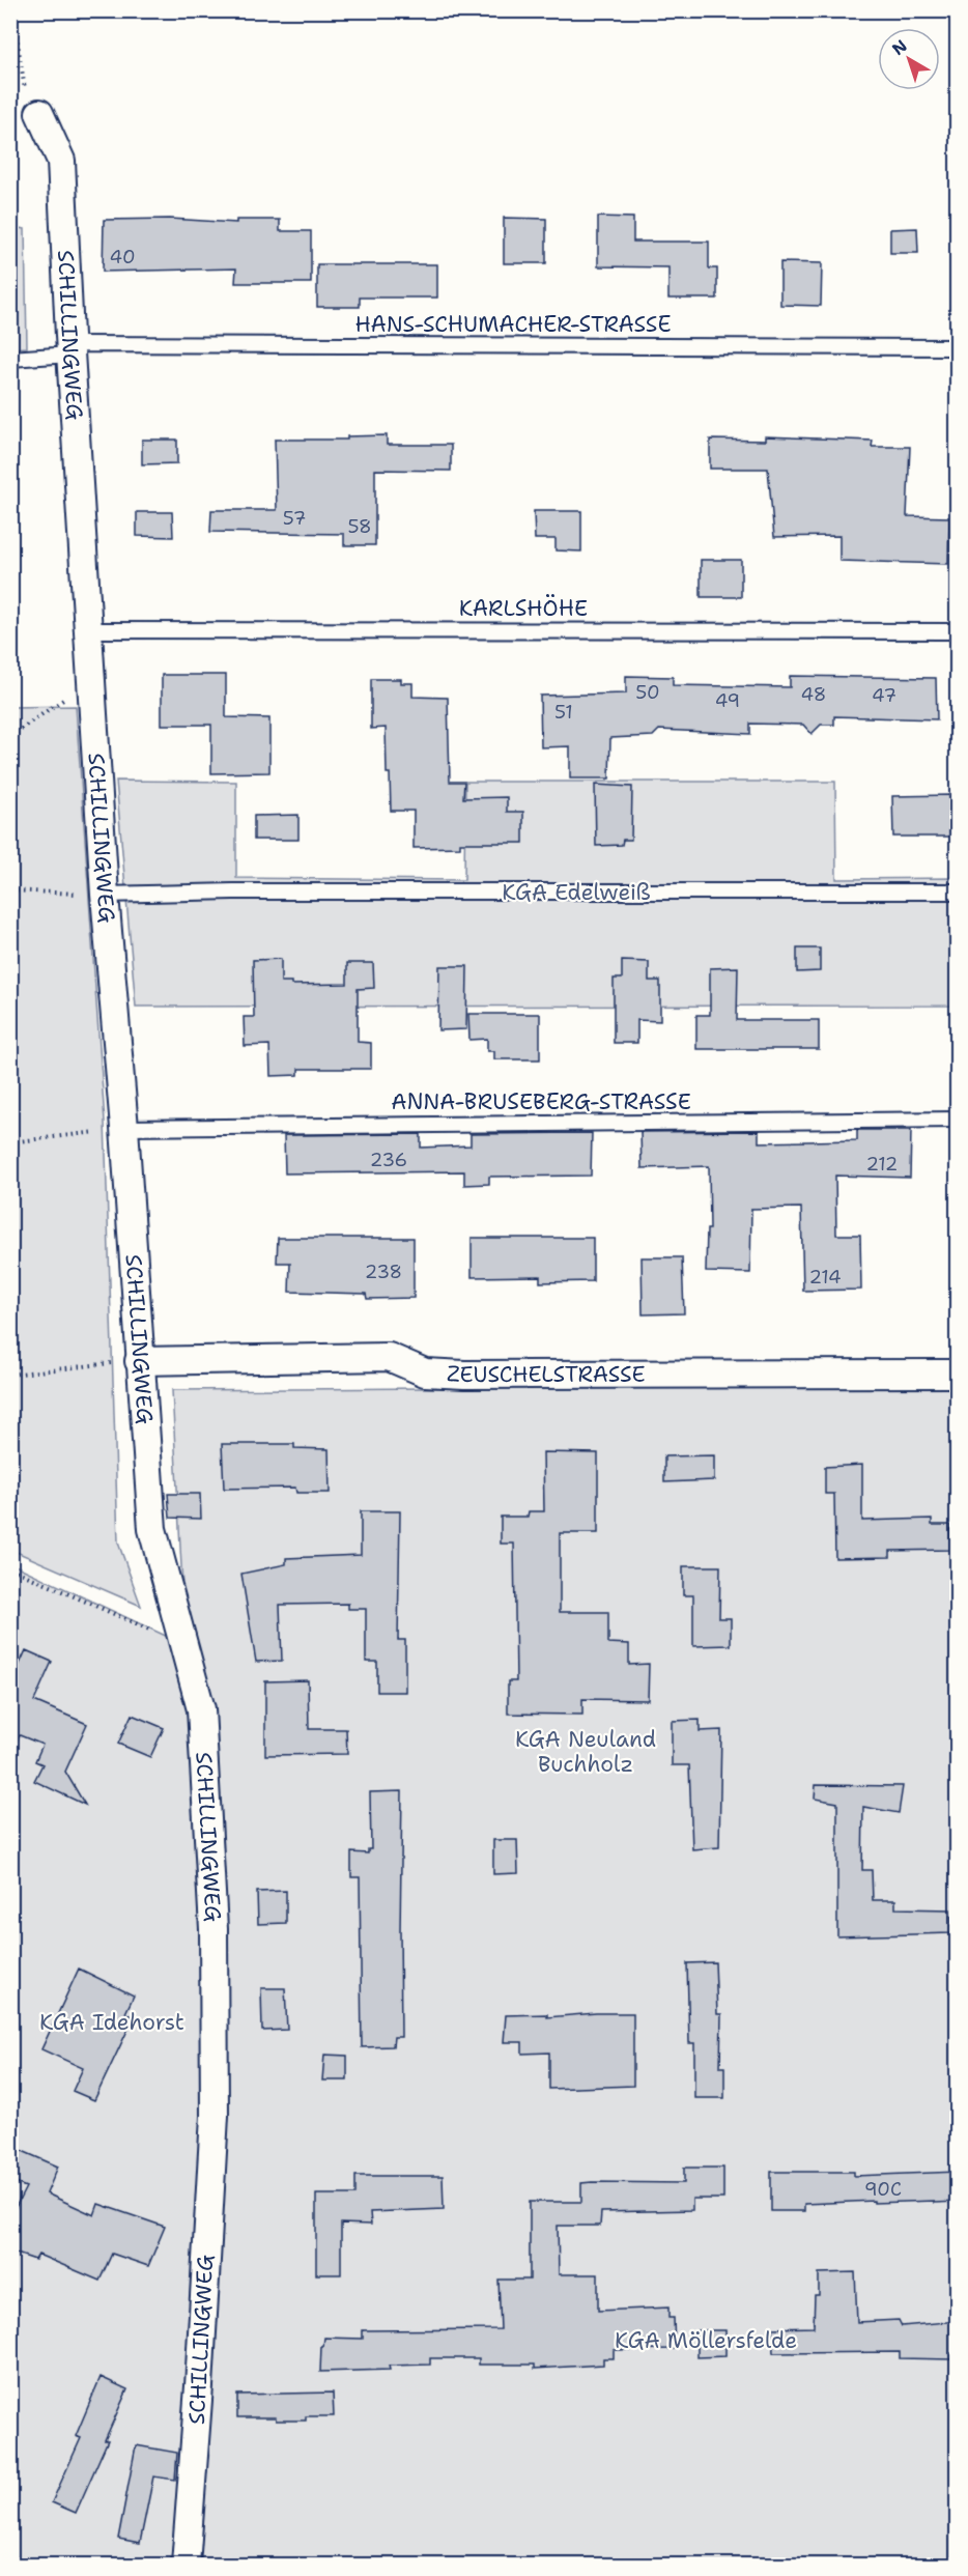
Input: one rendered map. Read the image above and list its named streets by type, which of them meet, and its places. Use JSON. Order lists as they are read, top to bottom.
{
  "streets": {
    "street": ["SCHILLINGWEG", "ZEUSCHELSTRASSE"],
    "lane": ["HANS-SCHUMACHER-STRASSE", "KARLSHÖHE", "ANNA-BRUSEBERG-STRASSE"]
  },
  "crossings": [
    ["HANS-SCHUMACHER-STRASSE", "SCHILLINGWEG"],
    ["SCHILLINGWEG", "KARLSHÖHE"],
    ["SCHILLINGWEG", "ANNA-BRUSEBERG-STRASSE"],
    ["SCHILLINGWEG", "ZEUSCHELSTRASSE"]
  ],
  "parks": [
    "KGA Edelweiß",
    "KGA Neuland Buchholz",
    "KGA Idehorst",
    "KGA Möllersfelde"
  ],
  "house_numbers": [
    "40",
    "57",
    "58",
    "50",
    "48",
    "47",
    "49",
    "51",
    "236",
    "212",
    "238",
    "214",
    "90C"
  ],
  "north": "top left"
}
